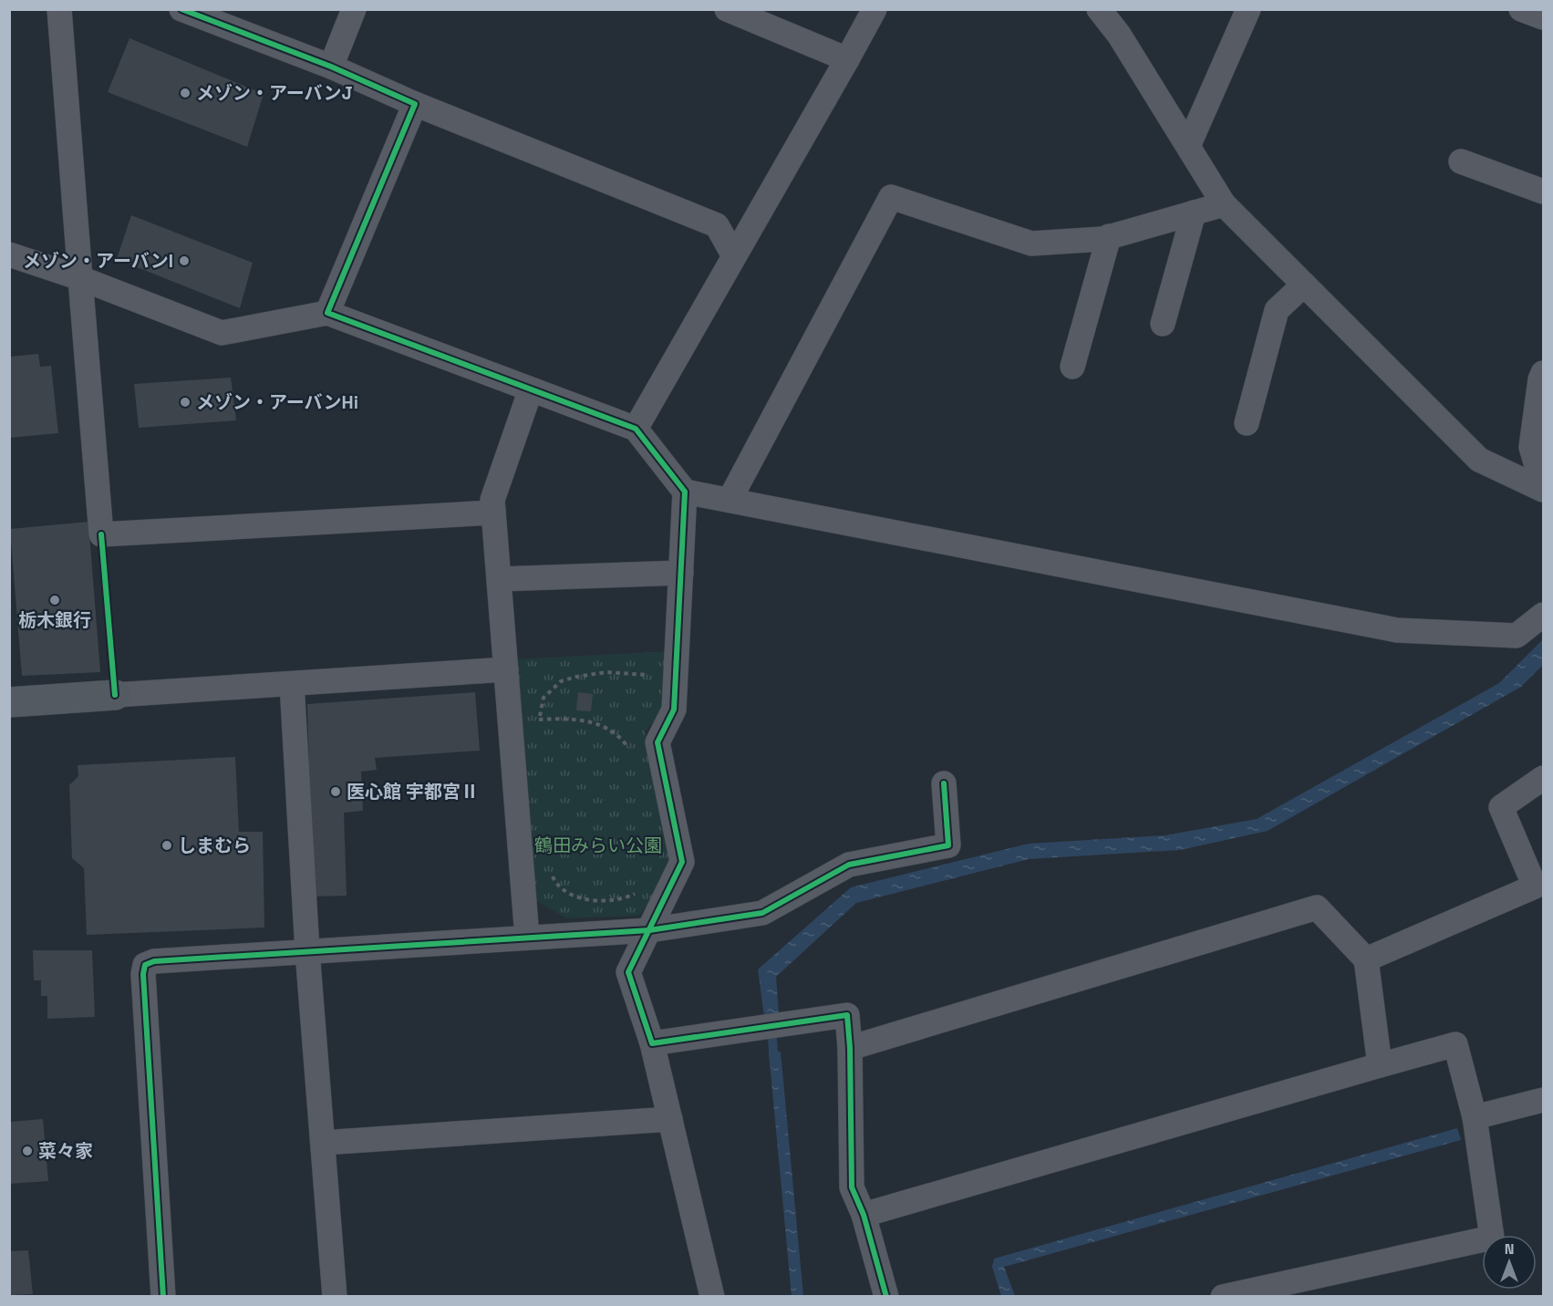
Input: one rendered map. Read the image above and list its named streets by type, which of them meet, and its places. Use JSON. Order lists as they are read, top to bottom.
{
  "parks": ["鶴田みらい公園"],
  "places": [
    "メゾン・アーバンJ",
    "メゾン・アーバンI",
    "メゾン・アーバンHi",
    "栃木銀行",
    "医心館 宇都宮Ⅱ",
    "しまむら",
    "菜々家"
  ],
  "north": "top"
}
